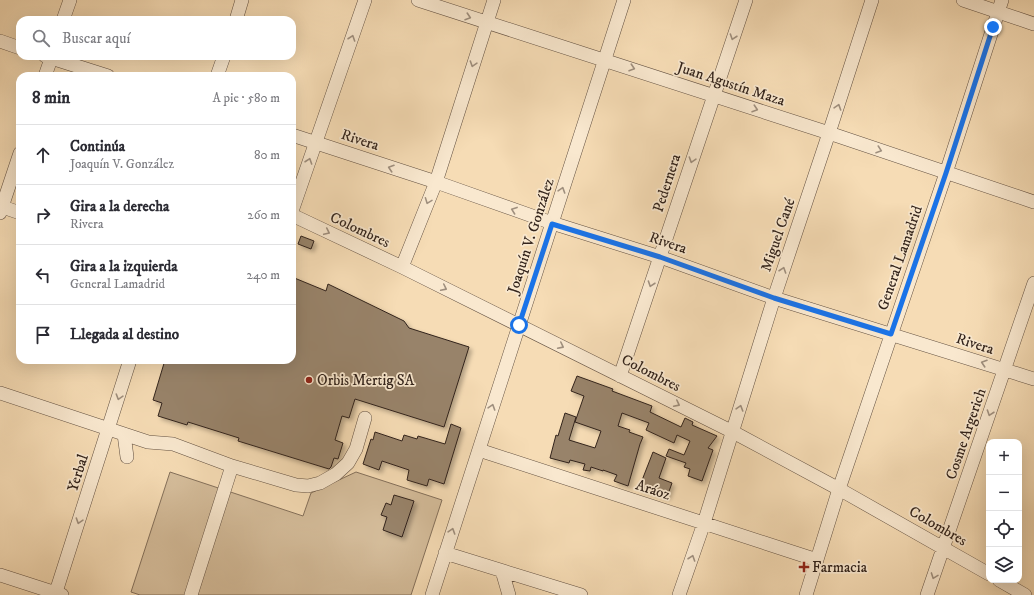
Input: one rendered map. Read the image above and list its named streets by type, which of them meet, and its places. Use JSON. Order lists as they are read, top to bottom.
{
  "streets": {
    "street": [
      "Juan Agustín Maza",
      "Rivera",
      "Pedernera",
      "Colombres",
      "Miguel Cané",
      "Joaquín V. González",
      "General Lamadrid",
      "Cosme Argerich",
      "Yerbal",
      "Aráoz"
    ]
  },
  "crossings": [
    ["Juan Agustín Maza", "Pedernera"],
    ["Juan Agustín Maza", "Miguel Cané"],
    ["Juan Agustín Maza", "Joaquín V. González"],
    ["Juan Agustín Maza", "General Lamadrid"],
    ["Rivera", "Pedernera"],
    ["Rivera", "Miguel Cané"],
    ["Rivera", "Joaquín V. González"],
    ["Rivera", "General Lamadrid"],
    ["Rivera", "Cosme Argerich"],
    ["Pedernera", "Colombres"],
    ["Colombres", "Miguel Cané"],
    ["Colombres", "Joaquín V. González"],
    ["Colombres", "General Lamadrid"],
    ["Colombres", "Cosme Argerich"],
    ["Miguel Cané", "Aráoz"],
    ["Joaquín V. González", "Aráoz"],
    ["General Lamadrid", "Aráoz"]
  ],
  "one_way": [
    "Juan Agustín Maza",
    "Rivera",
    "Pedernera",
    "Colombres",
    "Miguel Cané",
    "Joaquín V. González",
    "Cosme Argerich",
    "Yerbal"
  ],
  "places": {
    "other": ["Orbis Mertig SA"],
    "health": ["Farmacia"]
  },
  "page": {
    "search": "Buscar aquí",
    "heading": ["8 min", "A pie · 580 m"],
    "list": [
      ["Continúa", "Joaquín V. González", "80 m"],
      ["Gira a la derecha", "Rivera", "260 m"],
      ["Gira a la izquierda", "General Lamadrid", "240 m"],
      "Llegada al destino"
    ],
    "map_buttons": ["+", "−"]
  }
}
